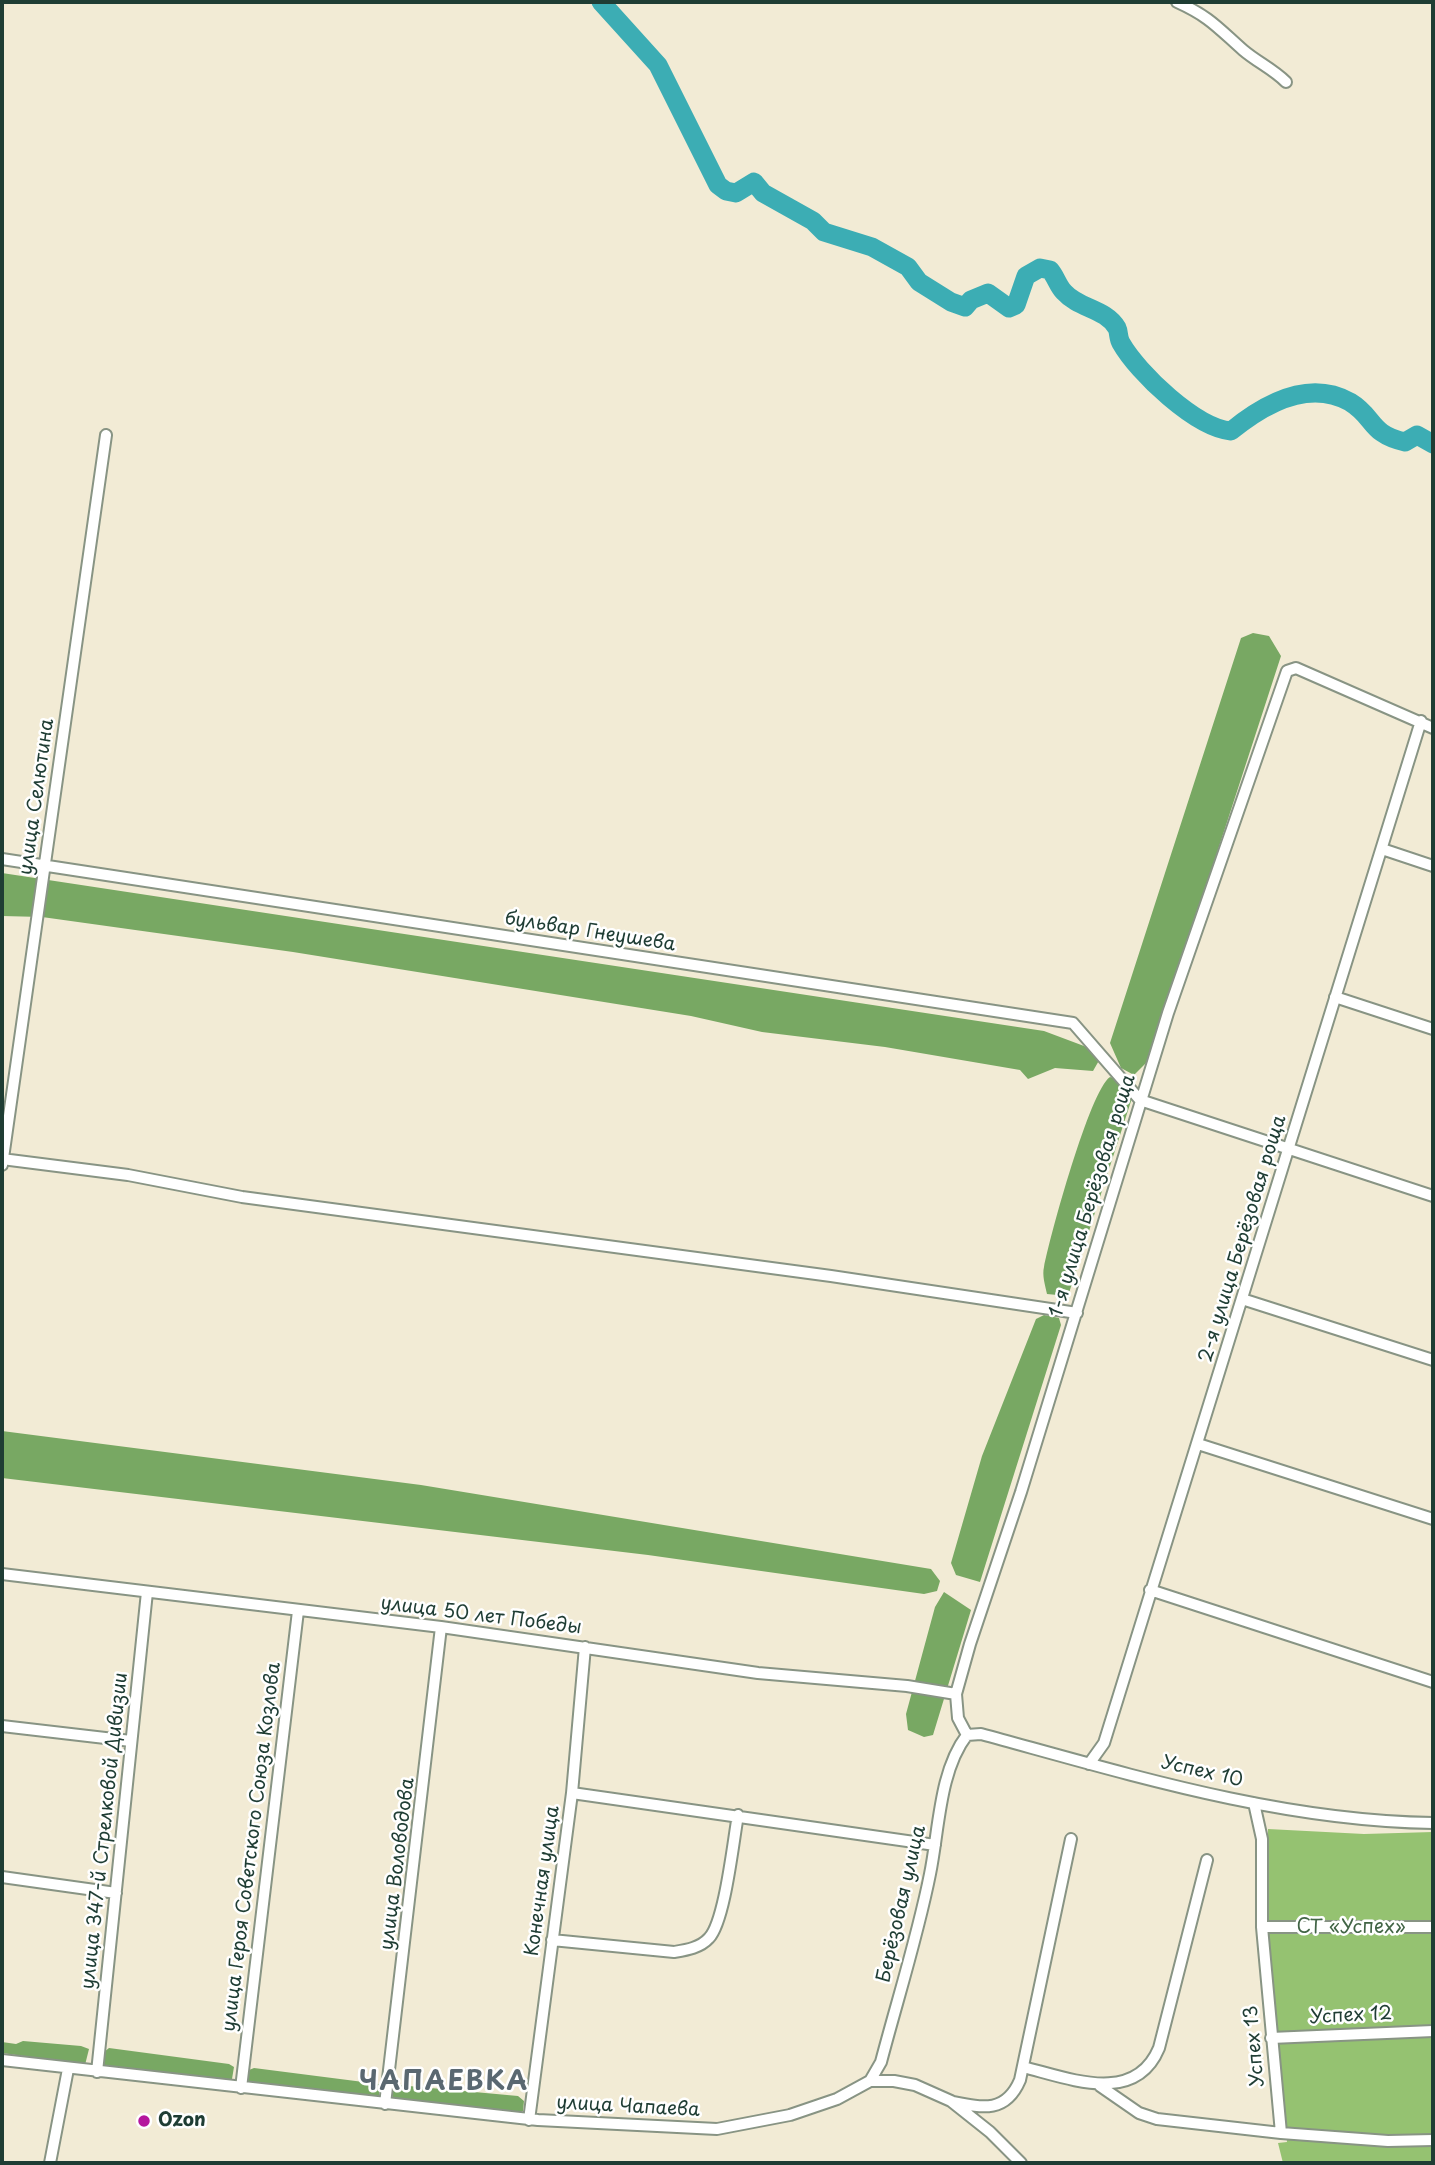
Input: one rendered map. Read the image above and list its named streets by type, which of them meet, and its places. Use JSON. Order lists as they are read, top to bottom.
{
  "streets": {
    "street": [
      "улица Селютина",
      "бульвар Гнеушева",
      "1-я улица Берёзовая роща",
      "2-я улица Берёзовая роща",
      "улица 50 лет Победы",
      "Успех 10",
      "улица 347-й Стрелковой Дивизии",
      "улица Героя Советского Союза Козлова",
      "улица Воловодова",
      "Конечная улица",
      "Берёзовая улица",
      "Успех 12",
      "Успех 13",
      "улица Чапаева"
    ]
  },
  "crossings": [
    ["улица Селютина", "бульвар Гнеушева"],
    ["бульвар Гнеушева", "1-я улица Берёзовая роща"],
    ["1-я улица Берёзовая роща", "2-я улица Берёзовая роща"],
    ["1-я улица Берёзовая роща", "улица 50 лет Победы"],
    ["1-я улица Берёзовая роща", "Успех 10"],
    ["1-я улица Берёзовая роща", "Берёзовая улица"],
    ["2-я улица Берёзовая роща", "Успех 10"],
    ["улица 50 лет Победы", "улица 347-й Стрелковой Дивизии"],
    ["улица 50 лет Победы", "улица Героя Советского Союза Козлова"],
    ["улица 50 лет Победы", "улица Воловодова"],
    ["улица 50 лет Победы", "Конечная улица"],
    ["Успех 10", "Берёзовая улица"],
    ["Успех 10", "Успех 13"],
    ["улица 347-й Стрелковой Дивизии", "улица Чапаева"],
    ["улица Героя Советского Союза Козлова", "улица Чапаева"],
    ["улица Воловодова", "улица Чапаева"],
    ["Конечная улица", "улица Чапаева"],
    ["Берёзовая улица", "улица Чапаева"],
    ["Успех 12", "Успех 13"]
  ],
  "districts": ["ЧАПАЕВКА"],
  "parks": ["СТ «Успех»"],
  "places": ["Ozon"]
}
